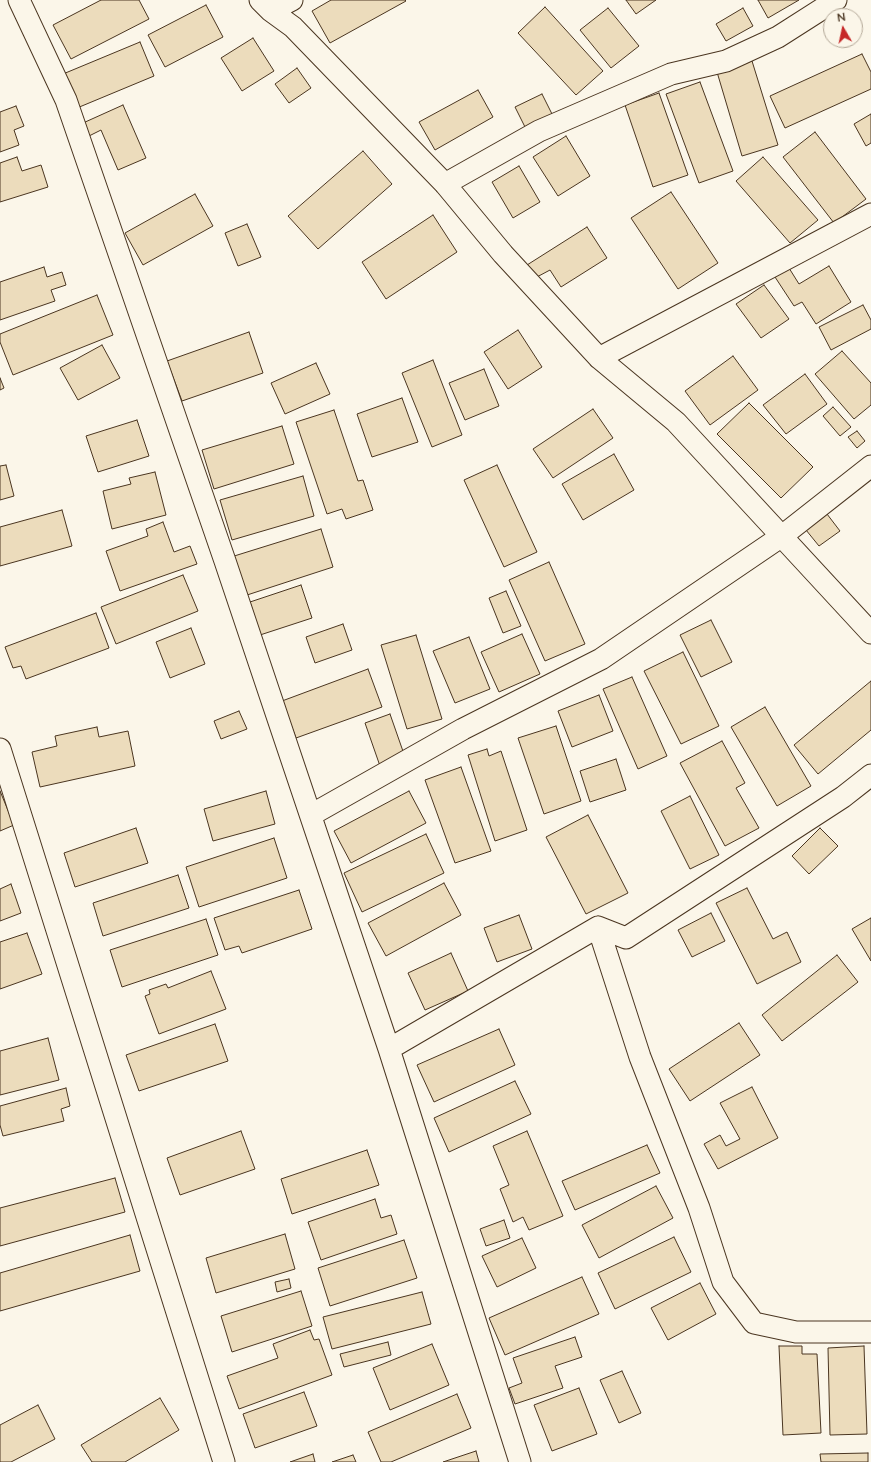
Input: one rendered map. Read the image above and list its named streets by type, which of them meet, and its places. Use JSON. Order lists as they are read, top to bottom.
{
  "north": "top"
}
